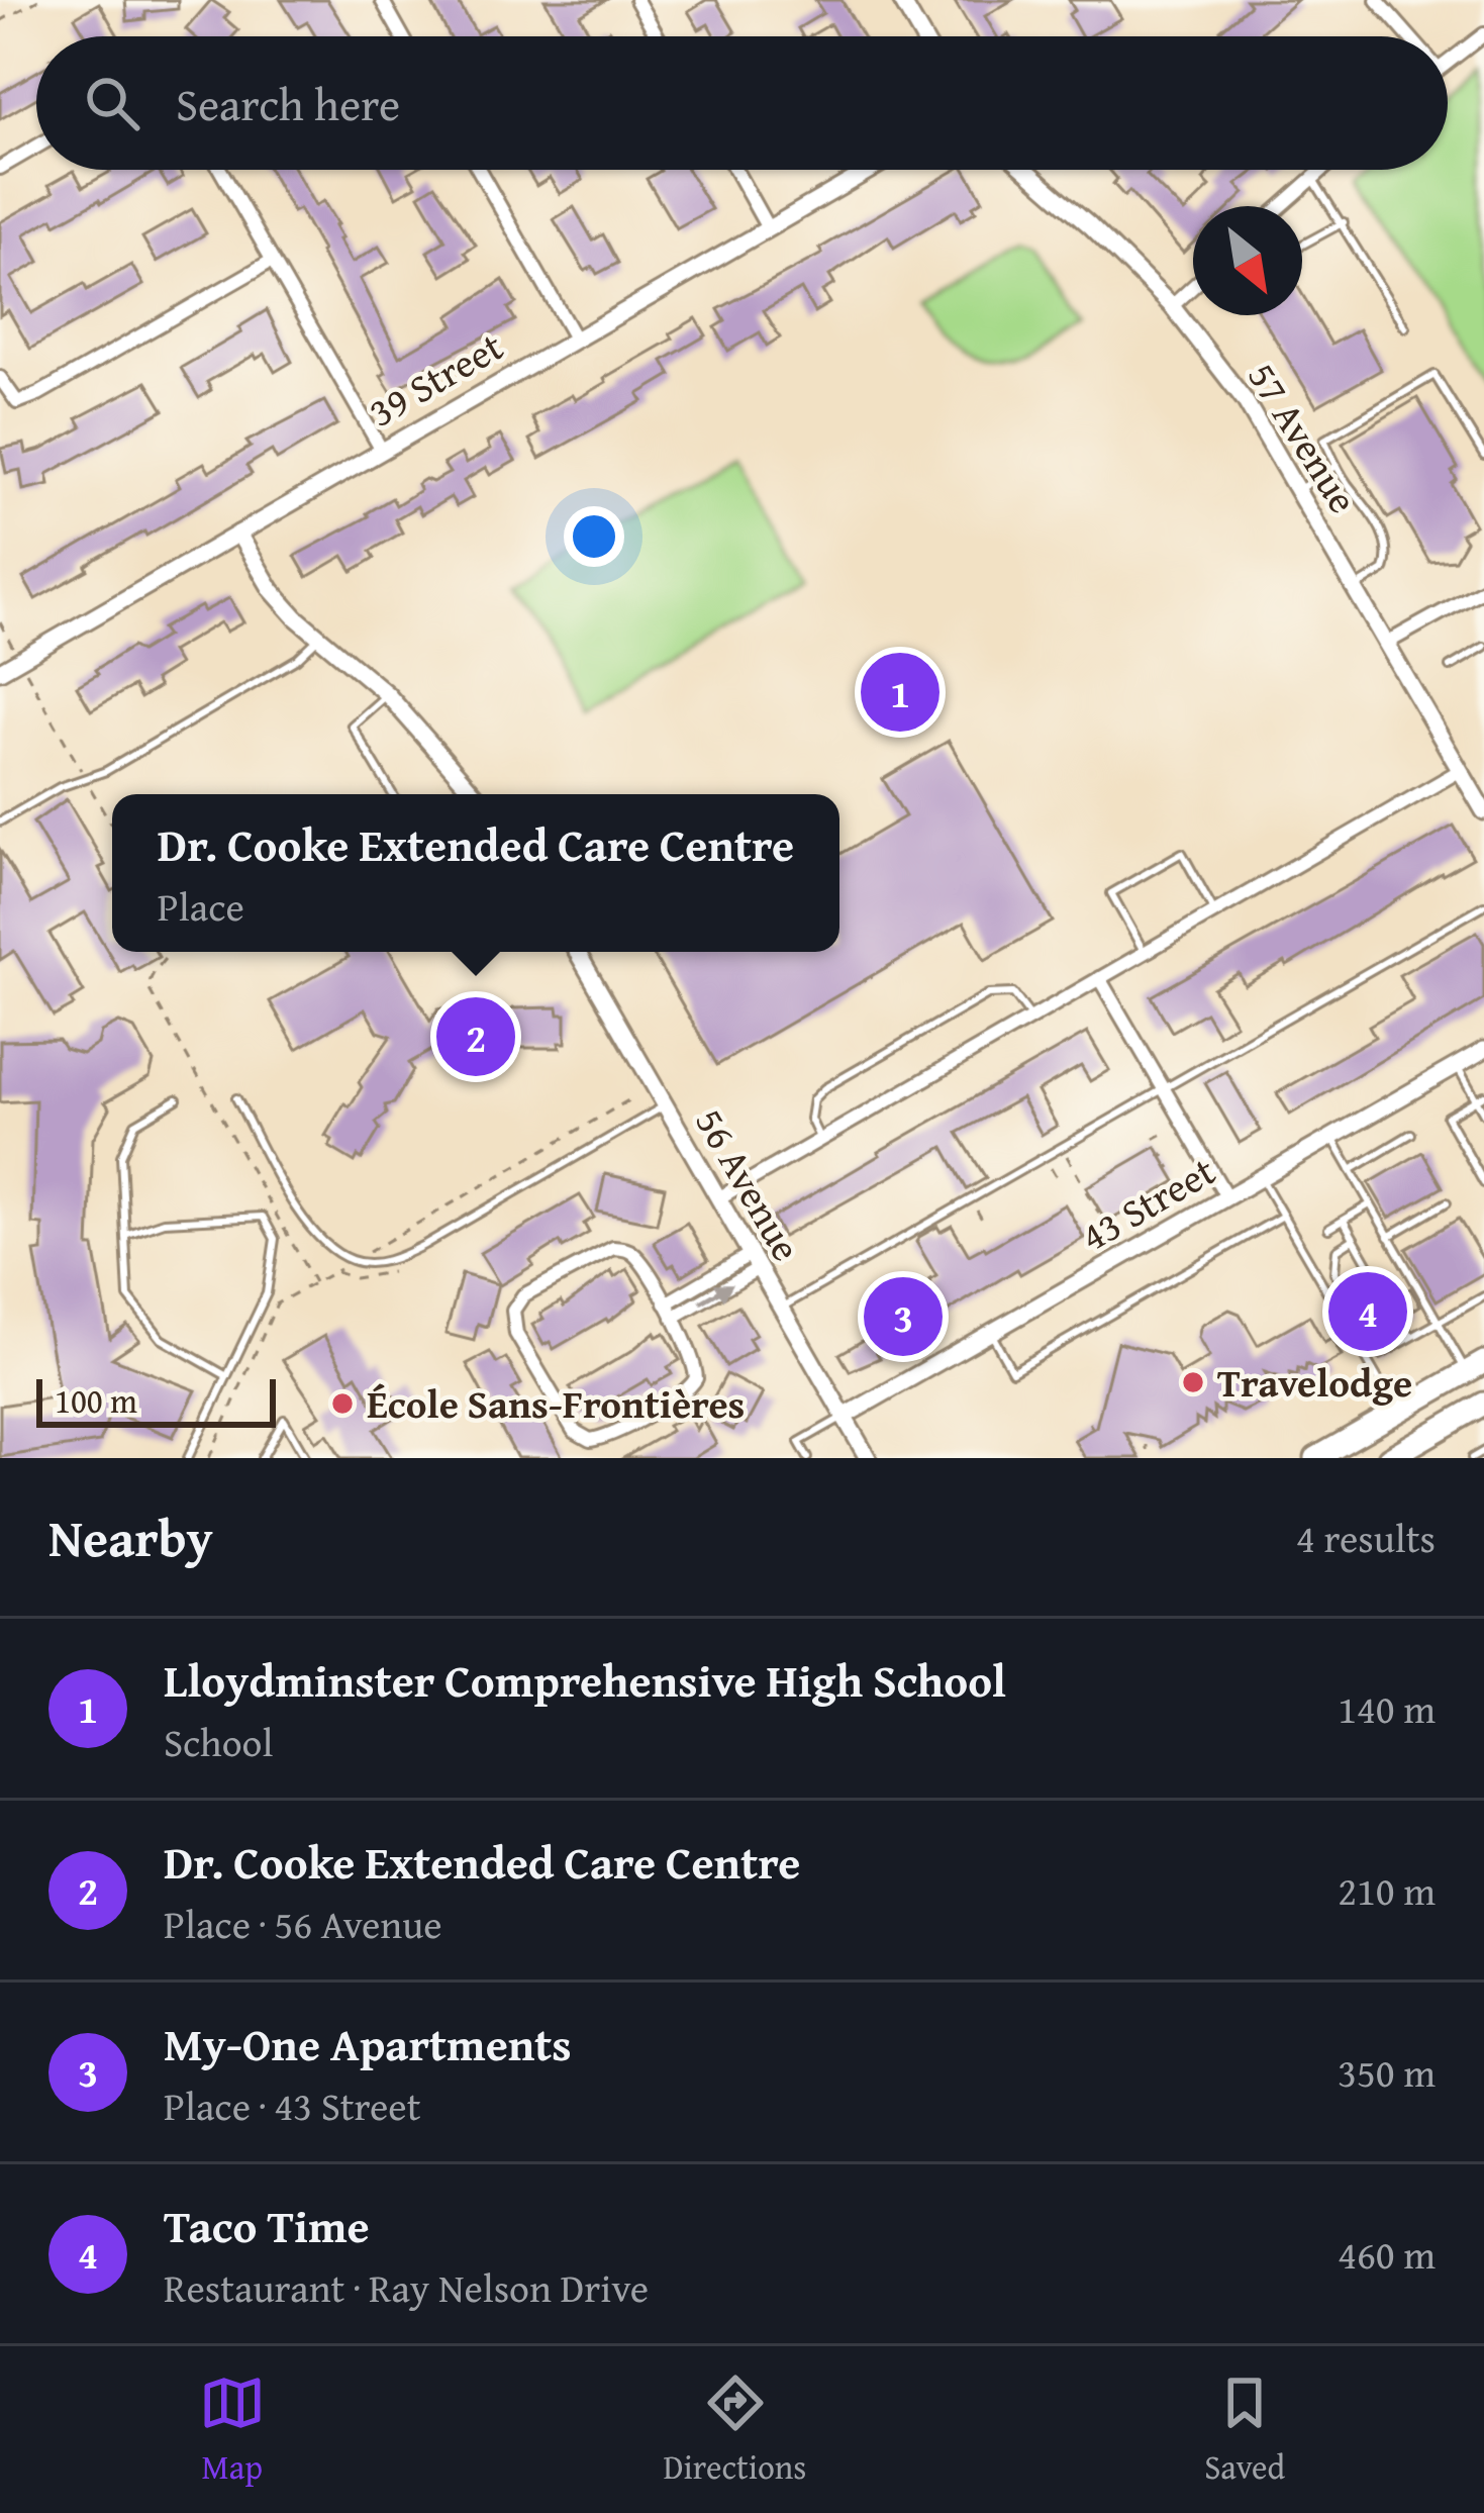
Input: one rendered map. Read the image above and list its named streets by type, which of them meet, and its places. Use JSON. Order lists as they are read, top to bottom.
{
  "streets": {
    "street": [
      "39 Street",
      "57 Avenue",
      "56 Avenue",
      "43 Street"
    ]
  },
  "crossings": [
    ["56 Avenue", "43 Street"]
  ],
  "places": ["Travelodge", "École Sans-Frontières"],
  "scale_bar": "100 m",
  "north": "bottom right",
  "page": {
    "search": "Search here",
    "pins": [
      "1",
      "2",
      "4",
      "3"
    ],
    "popup": ["Dr. Cooke Extended Care Centre", "Place"],
    "scale": "100 m",
    "heading": ["Nearby", "4 results"],
    "list": [
      {
        "mark": "1",
        "name": "Lloydminster Comprehensive High School",
        "note": "School",
        "value": "140 m"
      },
      {
        "mark": "2",
        "name": "Dr. Cooke Extended Care Centre",
        "note": "Place · 56 Avenue",
        "value": "210 m"
      },
      {
        "mark": "3",
        "name": "My-One Apartments",
        "note": "Place · 43 Street",
        "value": "350 m"
      },
      {
        "mark": "4",
        "name": "Taco Time",
        "note": "Restaurant · Ray Nelson Drive",
        "value": "460 m"
      }
    ],
    "nav": ["Map", "Directions", "Saved"]
  }
}
